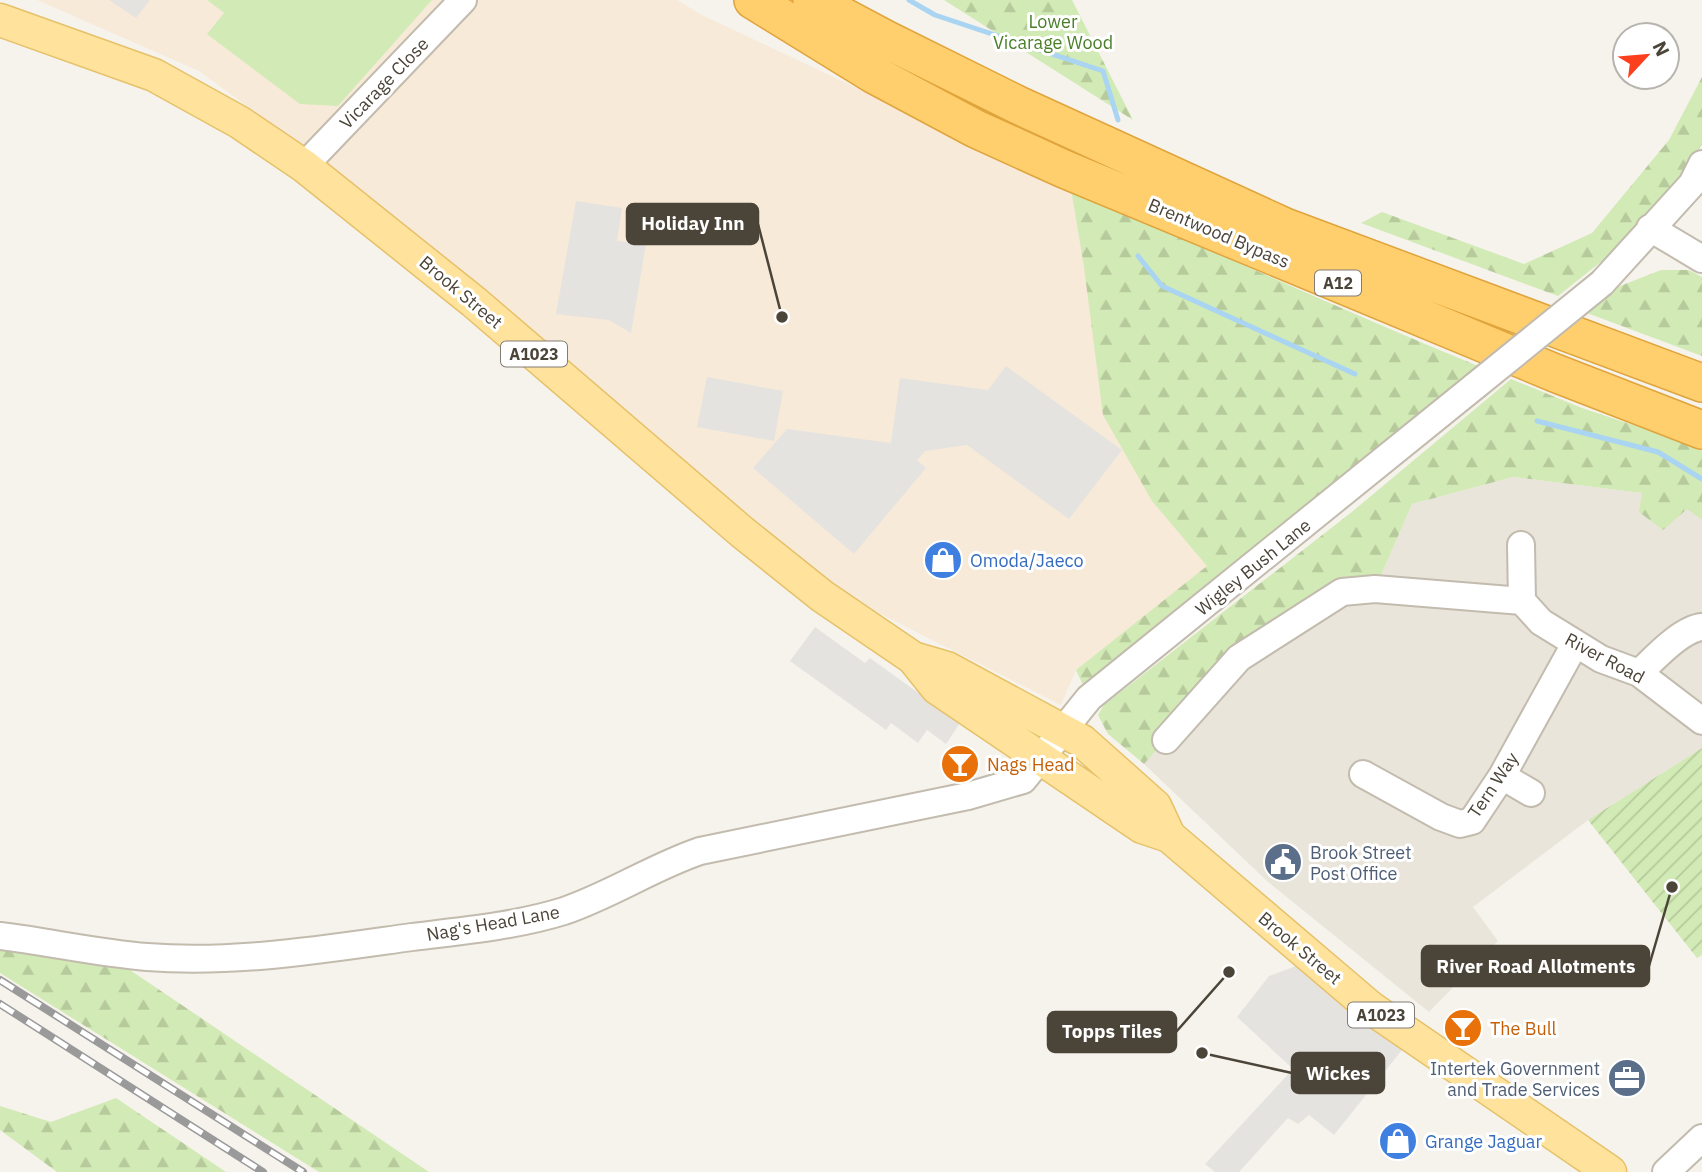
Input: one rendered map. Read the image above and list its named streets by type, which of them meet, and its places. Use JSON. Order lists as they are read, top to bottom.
{
  "streets": {
    "highway": ["Brentwood Bypass", "A12"],
    "main road": ["Brook Street", "A1023"],
    "street": [
      "Vicarage Close",
      "Wigley Bush Lane",
      "River Road",
      "Tern Way",
      "Nag's Head Lane"
    ]
  },
  "crossings": [
    ["Vicarage Close", "Brook Street"],
    ["Brentwood Bypass", "A12"],
    ["Brook Street", "Wigley Bush Lane"],
    ["Brook Street", "Nag's Head Lane"],
    ["Wigley Bush Lane", "Nag's Head Lane"],
    ["River Road", "Tern Way"]
  ],
  "parks": ["Lower Vicarage Wood"],
  "places": {
    "other": [
      "Holiday Inn",
      "River Road Allotments",
      "Topps Tiles",
      "Wickes"
    ],
    "shop": ["Omoda/Jaeco", "Grange Jaguar"],
    "bar": ["Nags Head", "The Bull"],
    "public building": ["Brook Street Post Office"],
    "office": ["Intertek Government and Trade Services"]
  },
  "north": "top right"
}
